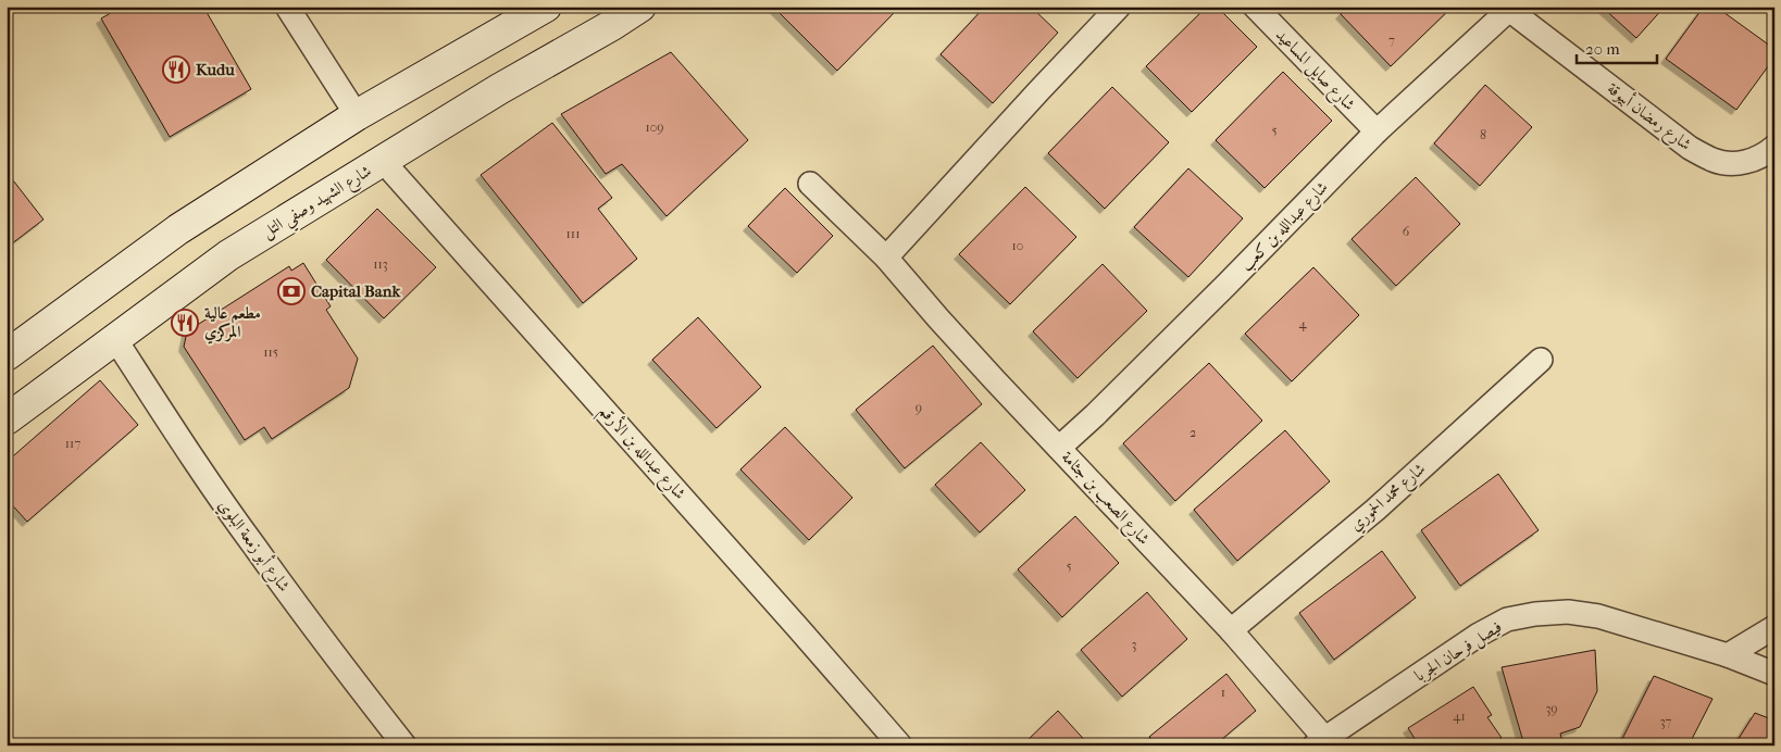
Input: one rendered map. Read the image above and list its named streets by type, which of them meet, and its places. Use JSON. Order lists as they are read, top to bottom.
{
  "streets": {
    "main road": ["شارع الشهيد وصفي التل"],
    "street": [
      "شارع صايل المساعيد",
      "شارع رمضان أبيوقة",
      "شارع عبدالله بن كعب",
      "شارع عبدالله بن الأرقم",
      "شارع محمد الحموري",
      "شارع الصعب بن جثامة",
      "شارع أبو زمعة البلوي",
      "فيصل فرحان الجربا"
    ]
  },
  "crossings": [
    ["شارع صايل المساعيد", "شارع عبدالله بن كعب"],
    ["شارع رمضان أبيوقة", "شارع عبدالله بن كعب"],
    ["شارع الشهيد وصفي التل", "شارع عبدالله بن الأرقم"],
    ["شارع الشهيد وصفي التل", "شارع أبو زمعة البلوي"],
    ["شارع عبدالله بن كعب", "شارع الصعب بن جثامة"],
    ["شارع محمد الحموري", "شارع الصعب بن جثامة"],
    ["شارع الصعب بن جثامة", "فيصل فرحان الجربا"]
  ],
  "places": {
    "restaurant": ["Kudu", "مطعم عالية المركزي"],
    "bank": ["Capital Bank"]
  },
  "house_numbers": [
    "7",
    "109",
    "5",
    "8",
    "6",
    "111",
    "10",
    "113",
    "4",
    "115",
    "9",
    "2",
    "117",
    "5",
    "3",
    "1",
    "39",
    "41",
    "37"
  ],
  "scale_bar": "20 m"
}
